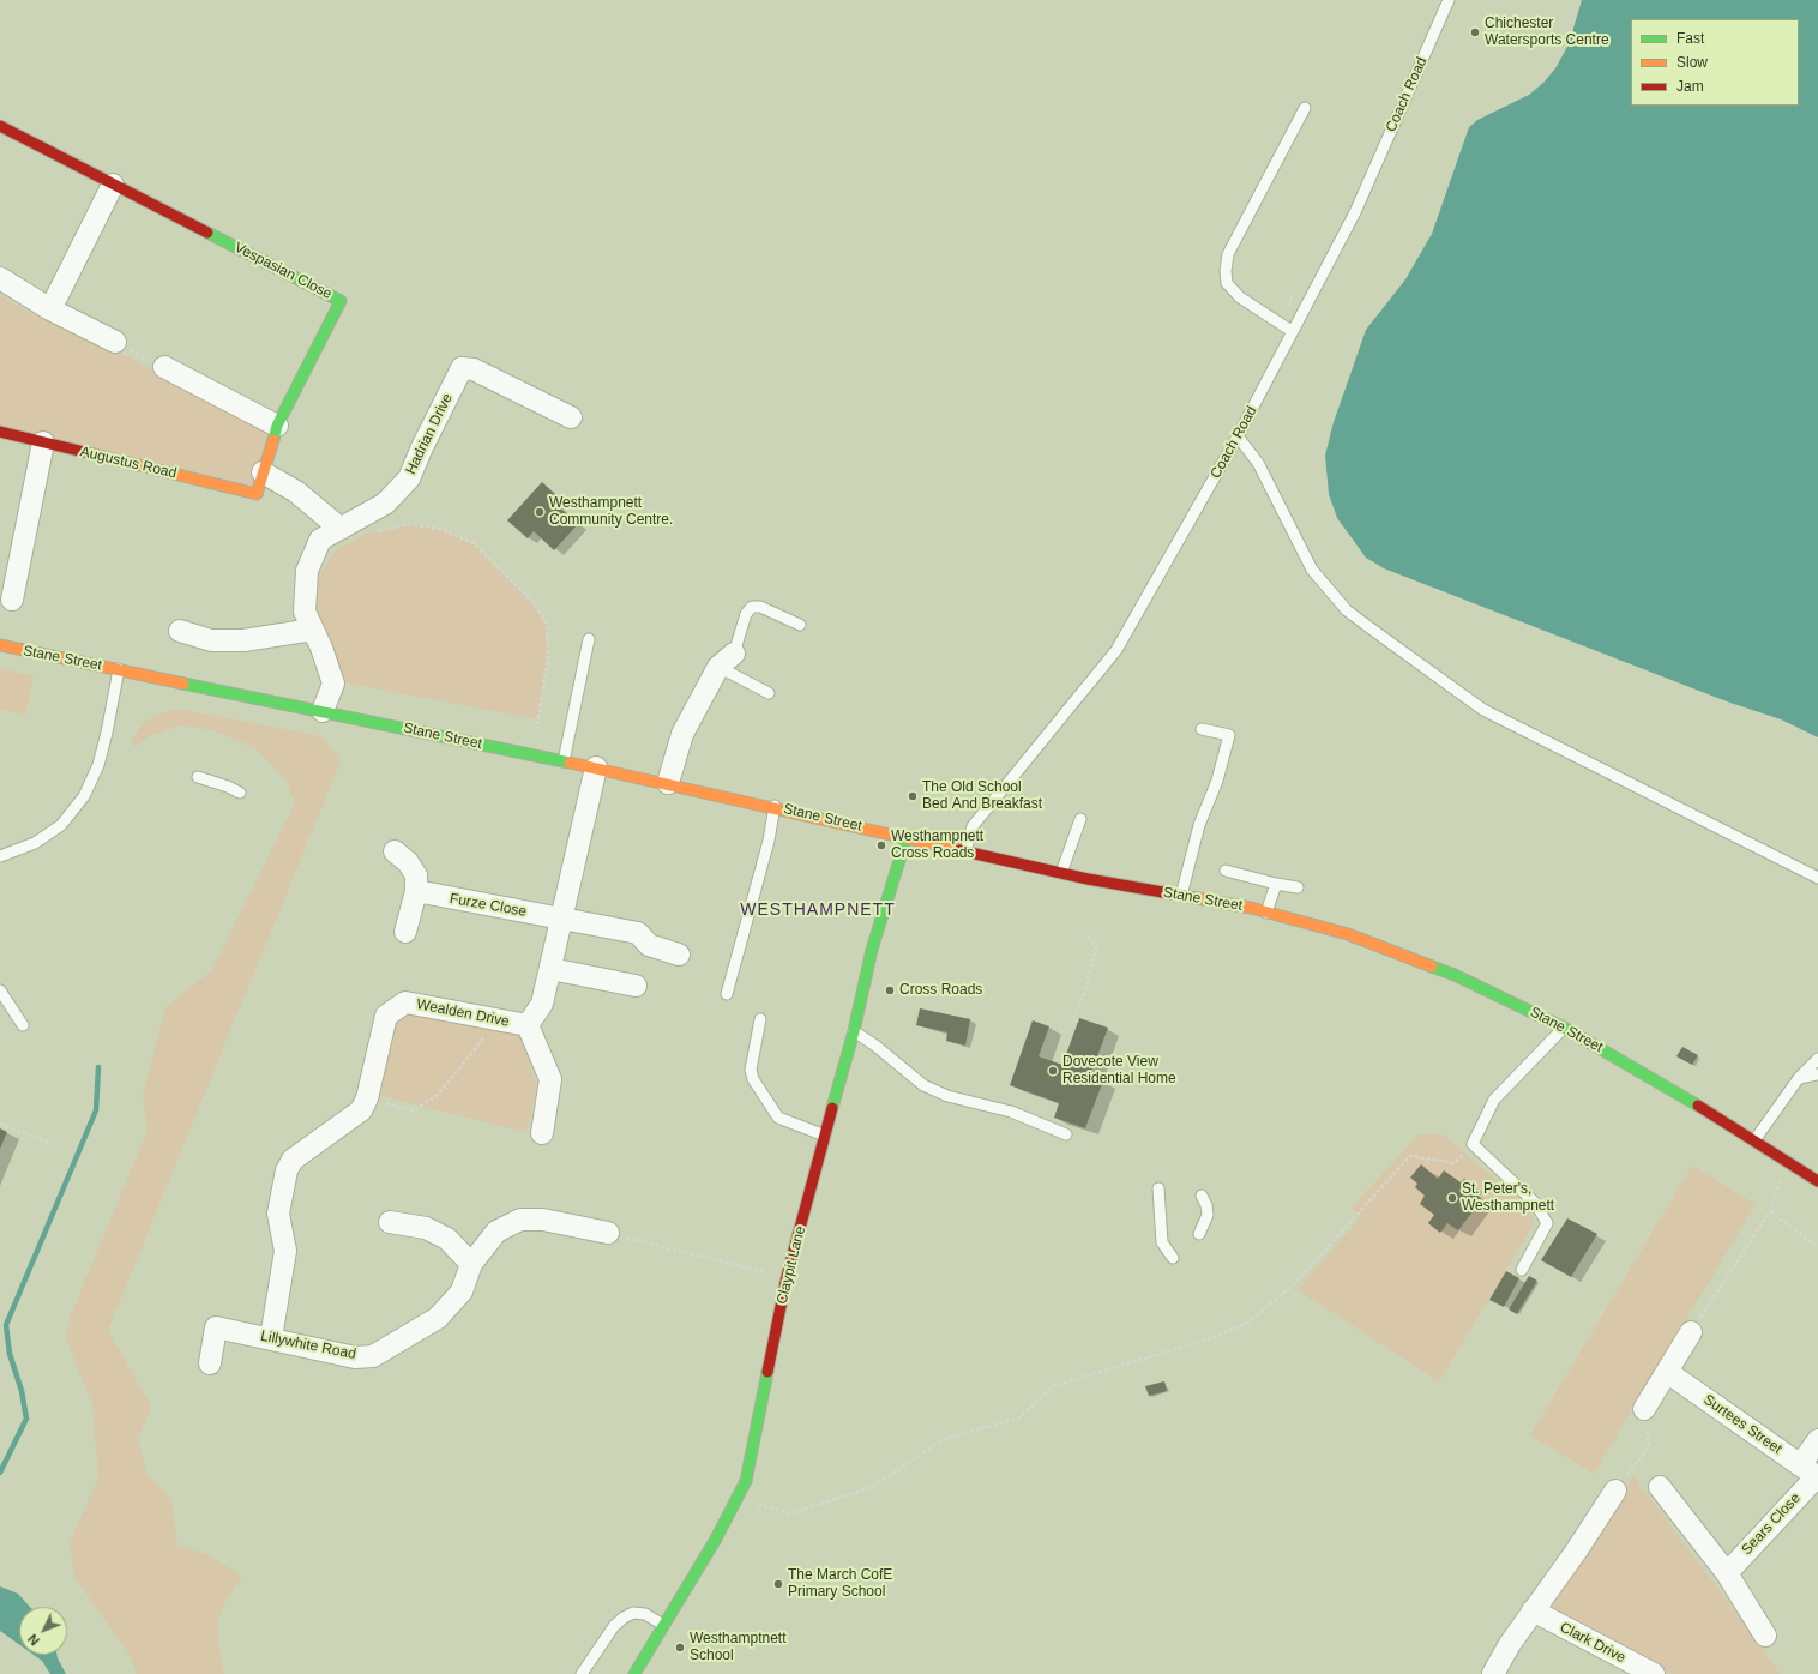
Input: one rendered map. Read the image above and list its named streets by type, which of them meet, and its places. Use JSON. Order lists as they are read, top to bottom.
{
  "streets": {
    "street": [
      "Vespasian Close",
      "Hadrian Drive",
      "Augustus Road",
      "Stane Street",
      "Furze Close",
      "Wealden Drive",
      "Claypit Lane",
      "Lillywhite Road",
      "Surtees Street",
      "Sears Close",
      "Clark Drive"
    ],
    "lane": ["Coach Road"]
  },
  "crossings": [
    ["Coach Road", "Stane Street"],
    ["Vespasian Close", "Augustus Road"],
    ["Hadrian Drive", "Stane Street"],
    ["Stane Street", "Wealden Drive"],
    ["Stane Street", "Claypit Lane"],
    ["Furze Close", "Wealden Drive"],
    ["Wealden Drive", "Lillywhite Road"],
    ["Surtees Street", "Sears Close"]
  ],
  "districts": ["WESTHAMPNETT"],
  "places": [
    "Chichester Watersports Centre",
    "Westhampnett Community Centre.",
    "The Old School Bed And Breakfast",
    "Westhampnett Cross Roads",
    "Cross Roads",
    "Dovecote View Residential Home",
    "St. Peter's, Westhampnett",
    "The March CofE Primary School",
    "Westhamptnett School"
  ],
  "legend": ["Fast", "Slow", "Jam"],
  "north": "bottom left"
}
